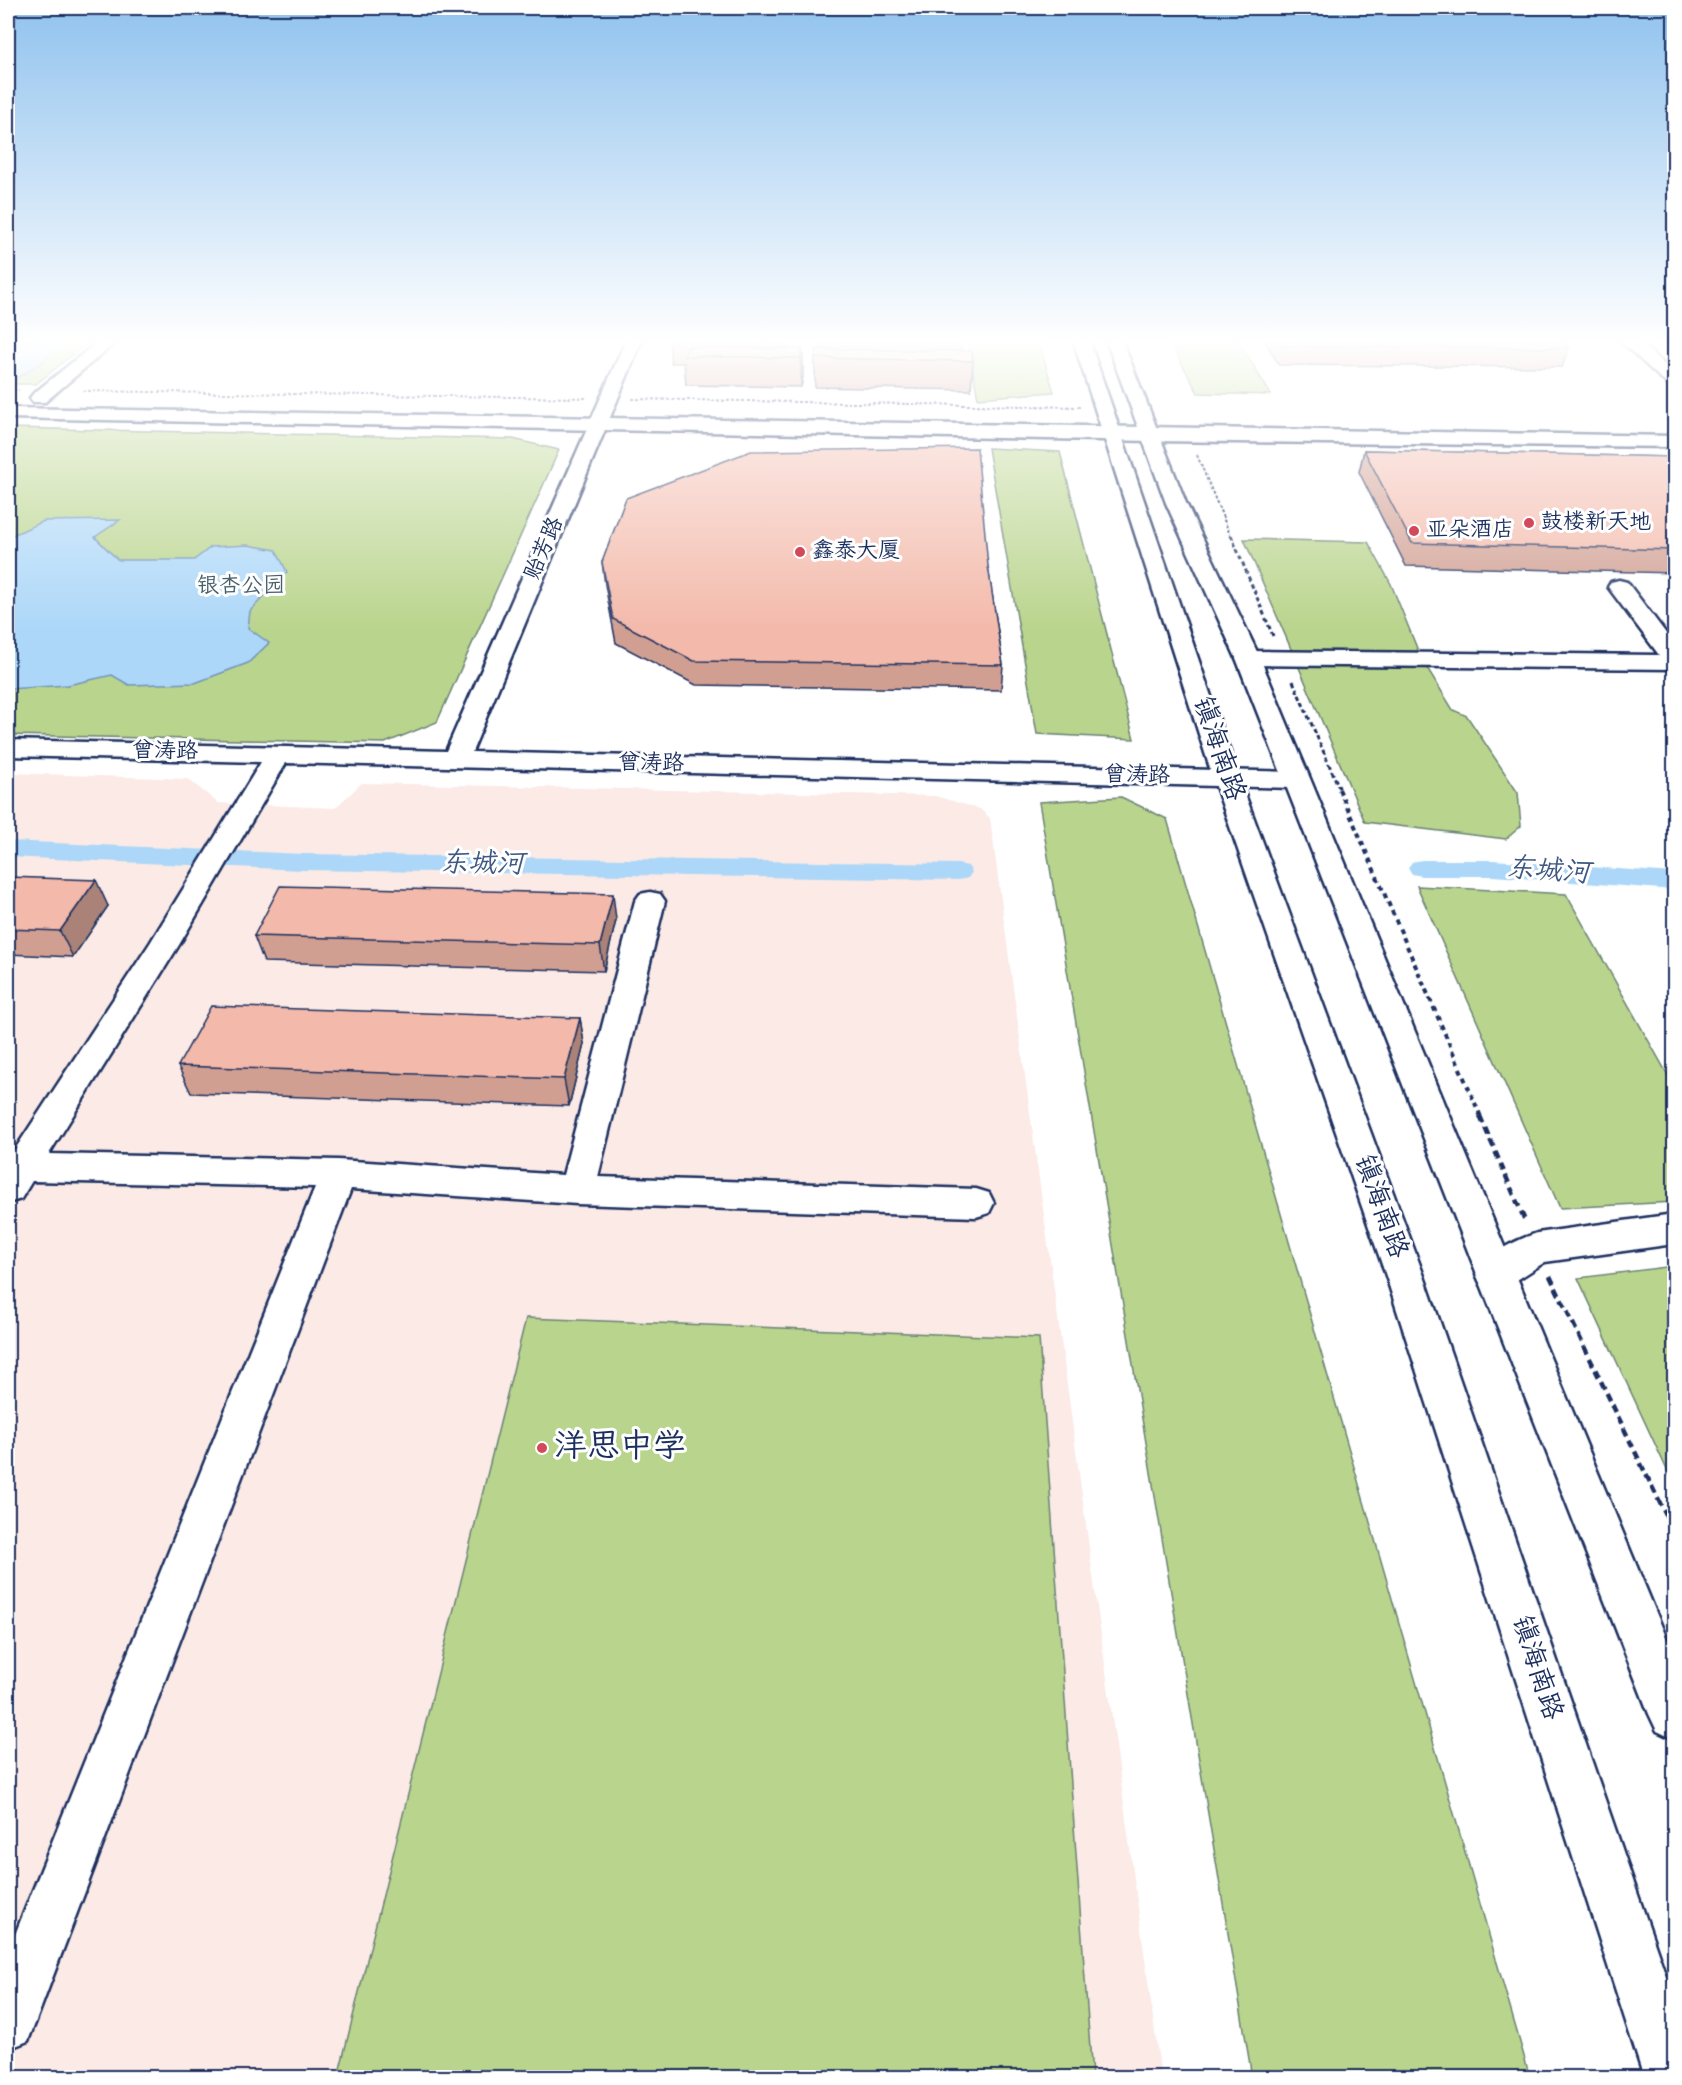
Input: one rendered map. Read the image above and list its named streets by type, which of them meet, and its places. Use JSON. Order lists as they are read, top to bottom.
{
  "streets": {
    "main road": ["贻芳路", "镇海南路", "曾涛路"]
  },
  "crossings": [
    ["贻芳路", "曾涛路"],
    ["镇海南路", "曾涛路"]
  ],
  "water": ["东城河"],
  "parks": ["银杏公园"],
  "places": [
    "鼓楼新天地",
    "亚朵酒店",
    "鑫泰大厦",
    "洋思中学"
  ]
}
